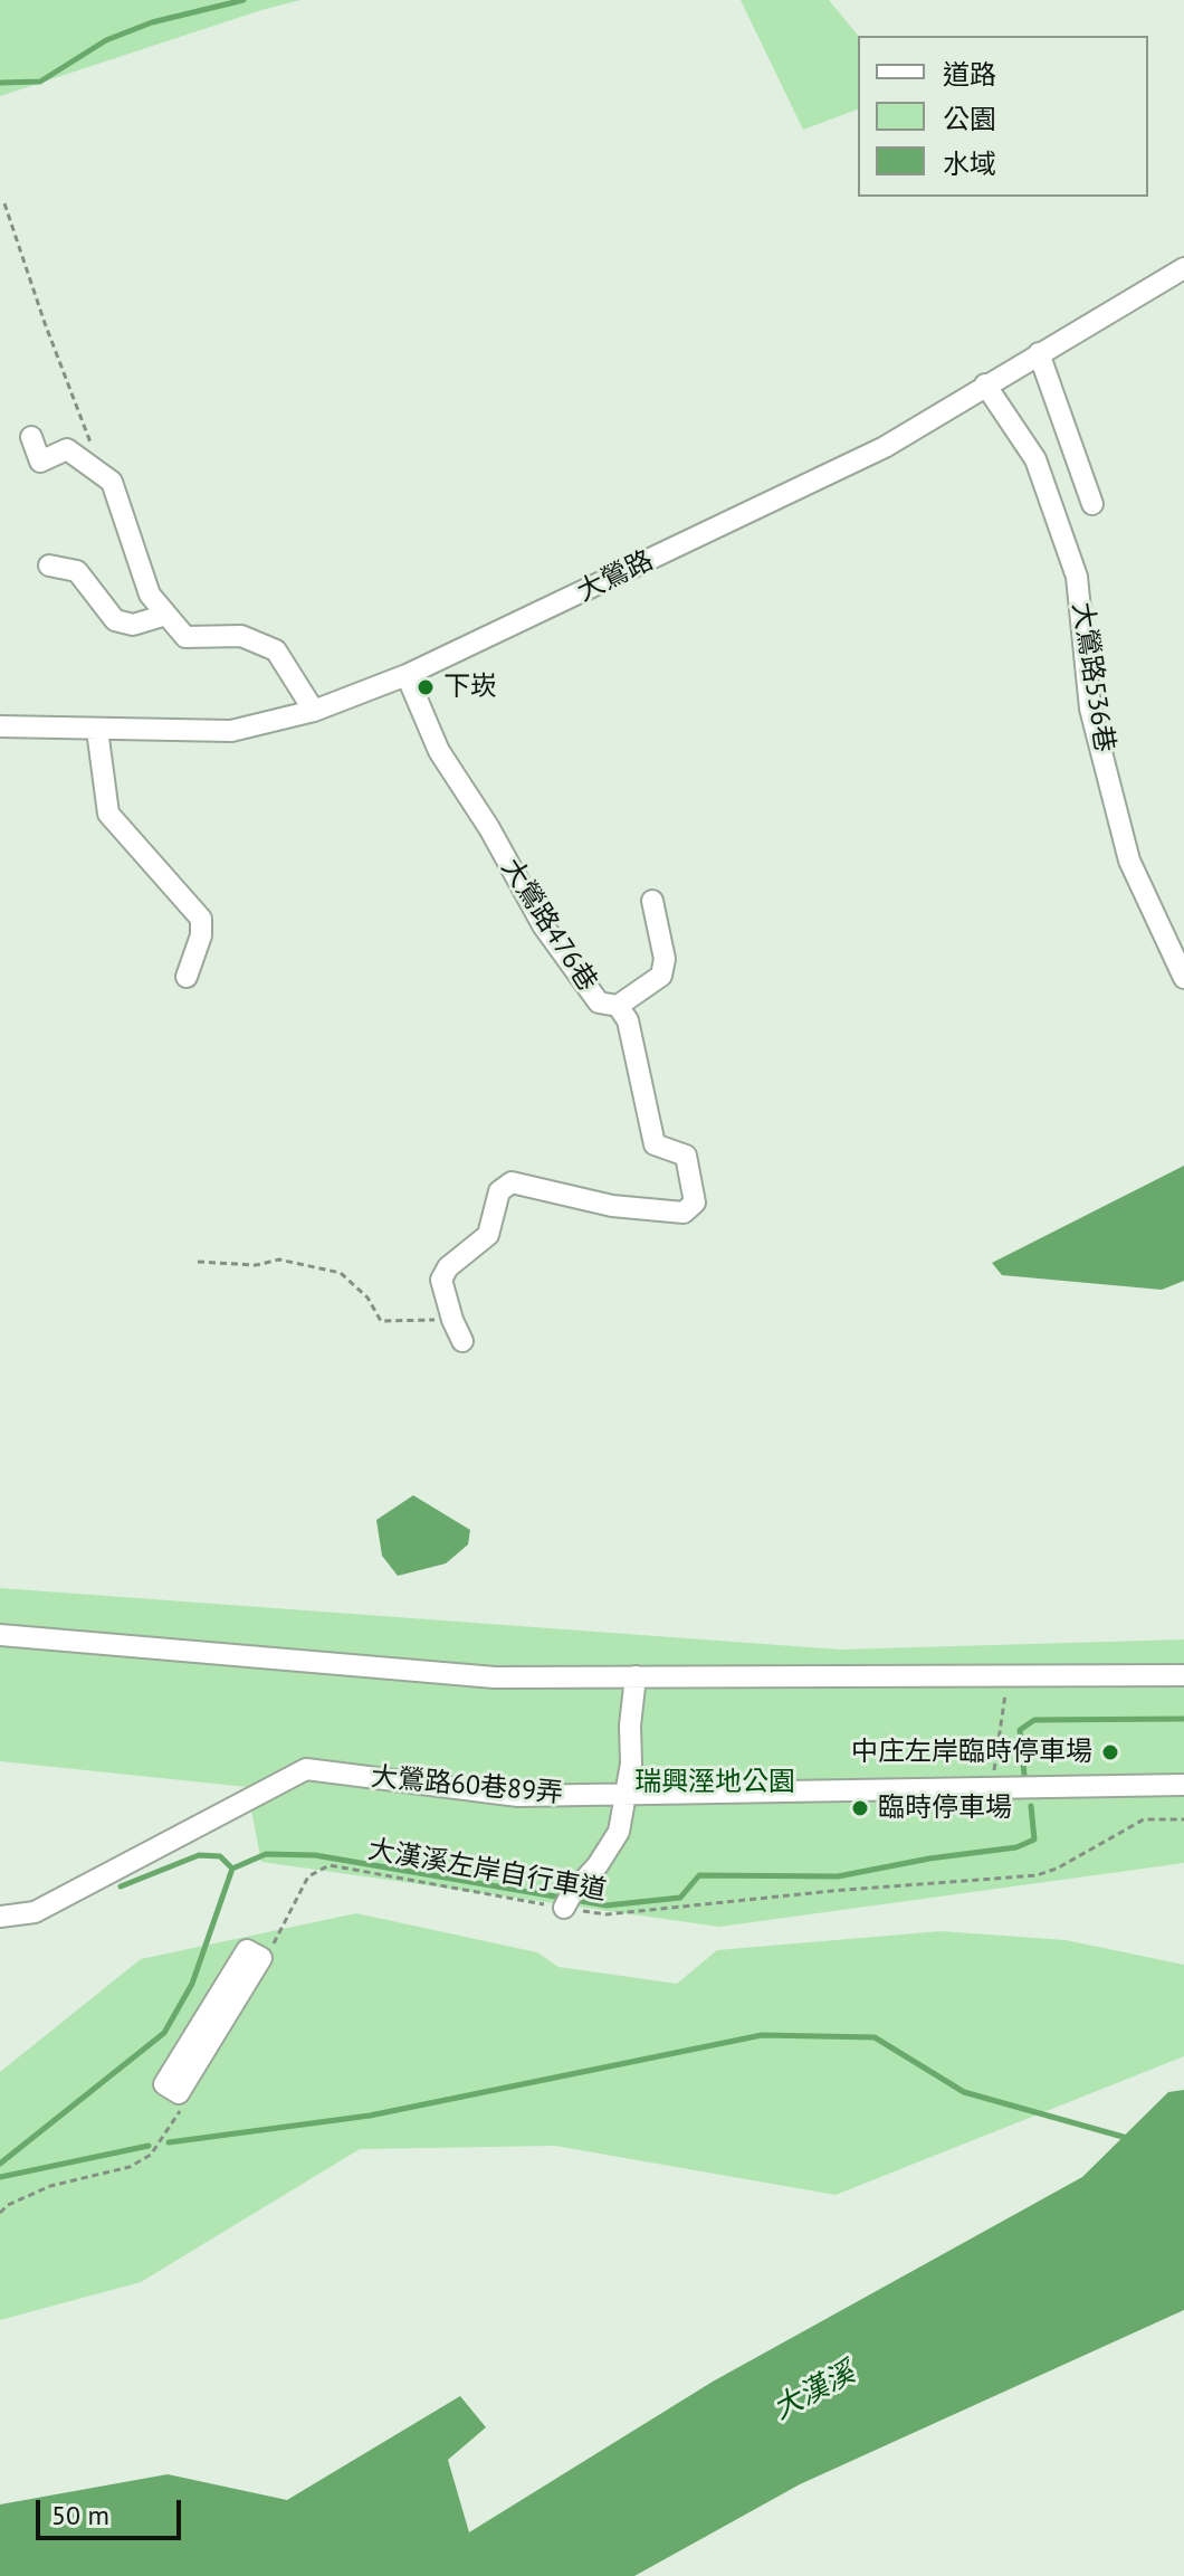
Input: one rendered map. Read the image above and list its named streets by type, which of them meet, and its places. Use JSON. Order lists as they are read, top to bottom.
{
  "streets": {
    "street": [
      "大鶯路",
      "大鶯路536巷",
      "大鶯路476巷",
      "大鶯路60巷89弄"
    ],
    "path": ["大漢溪左岸自行車道"]
  },
  "crossings": [
    ["大鶯路", "大鶯路536巷"],
    ["大鶯路", "大鶯路476巷"]
  ],
  "water": ["大漢溪"],
  "parks": ["瑞興溼地公園"],
  "places": ["下崁", "中庄左岸臨時停車場", "臨時停車場"],
  "legend": ["道路", "公園", "水域"],
  "scale_bar": "50 m"
}
